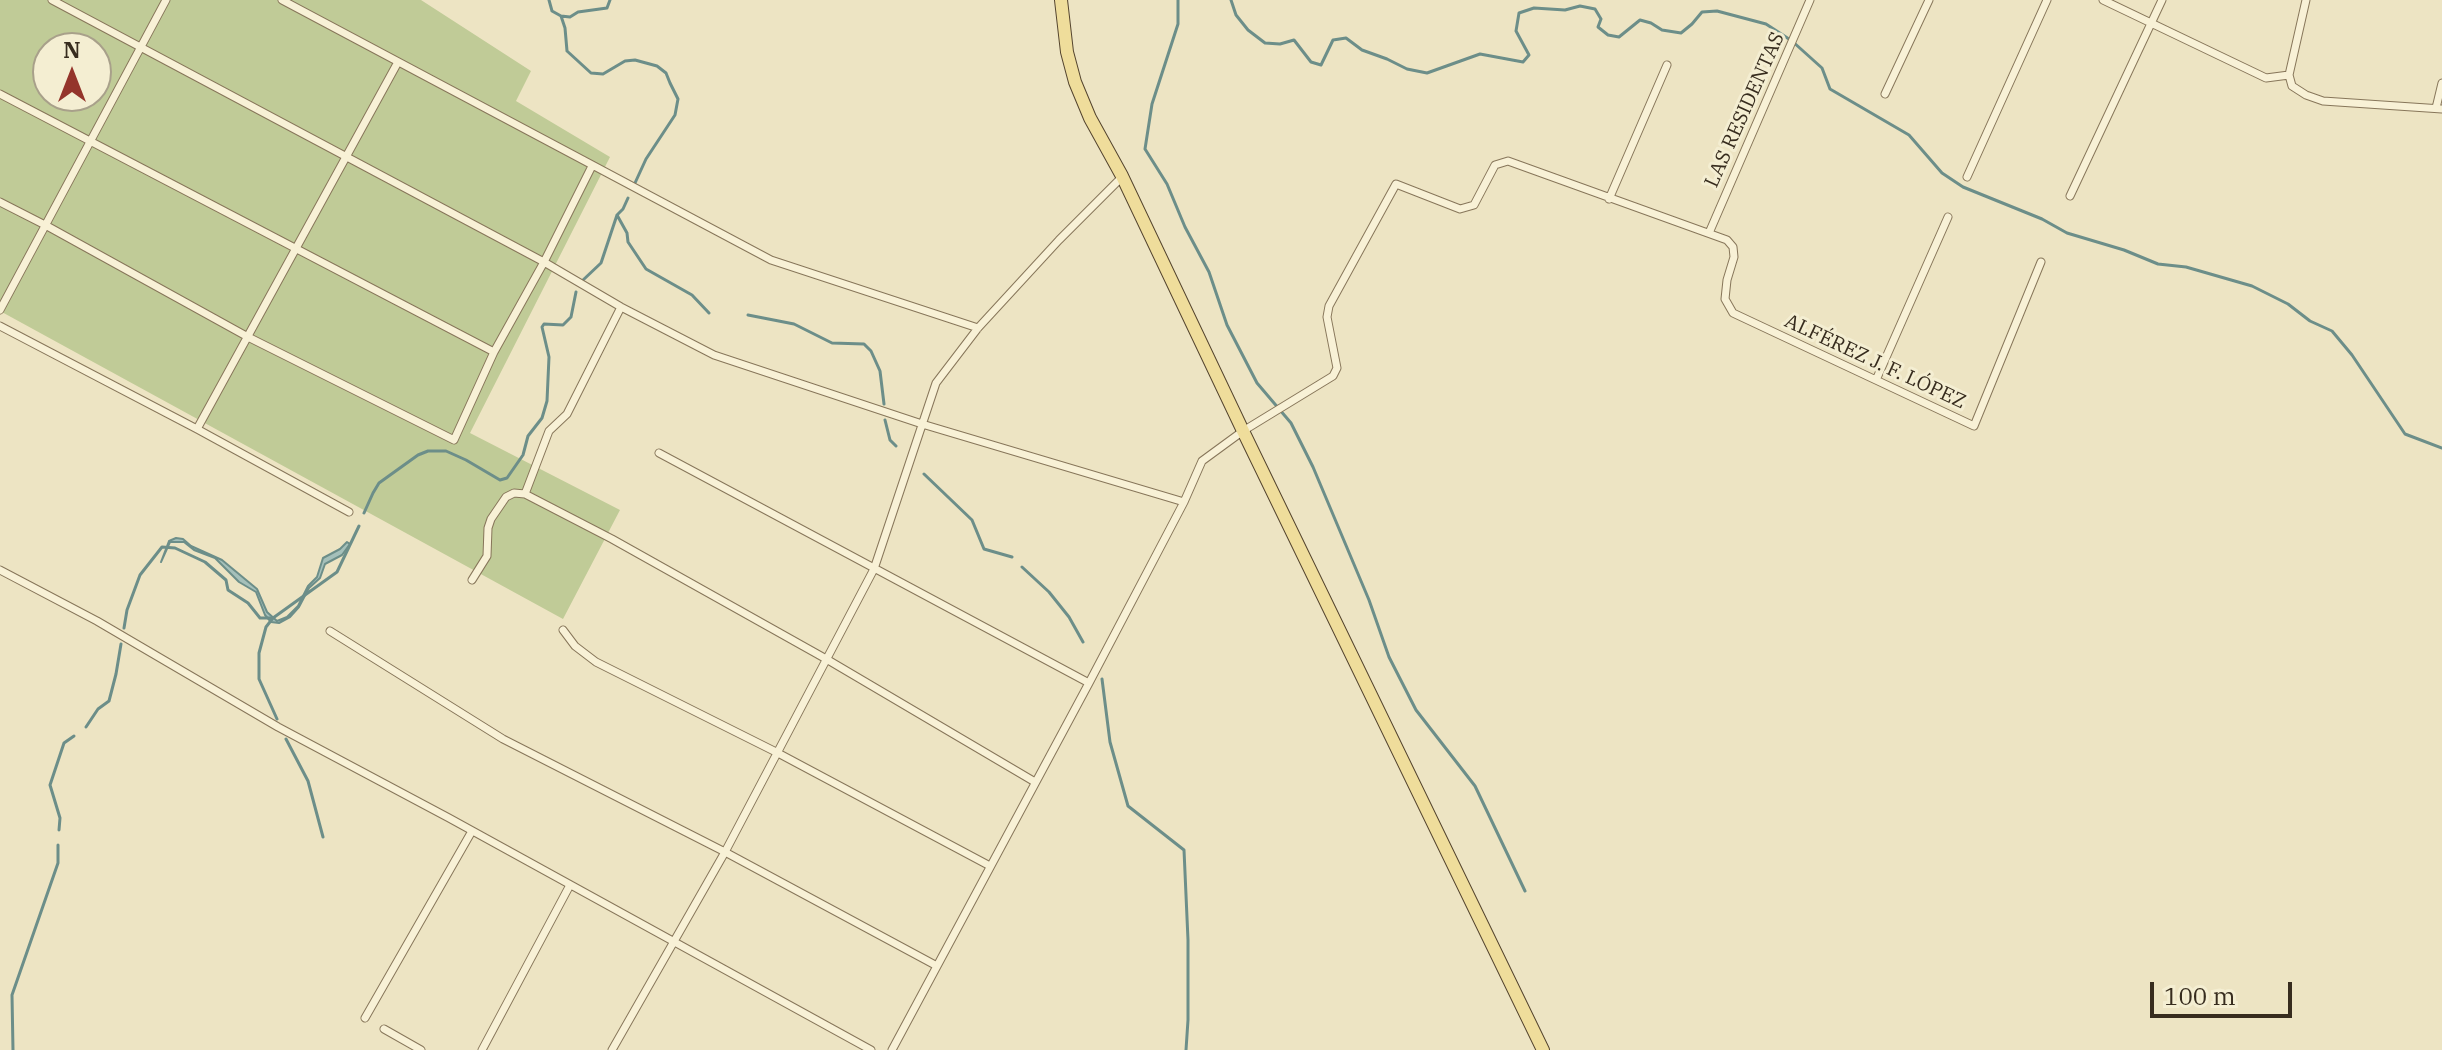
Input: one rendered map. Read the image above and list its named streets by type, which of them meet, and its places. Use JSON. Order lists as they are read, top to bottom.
{
  "streets": {
    "street": ["LAS RESIDENTAS", "ALFÉREZ J. F. LÓPEZ"]
  },
  "crossings": [
    ["LAS RESIDENTAS", "ALFÉREZ J. F. LÓPEZ"]
  ],
  "scale_bar": "100 m",
  "north": "top"
}
